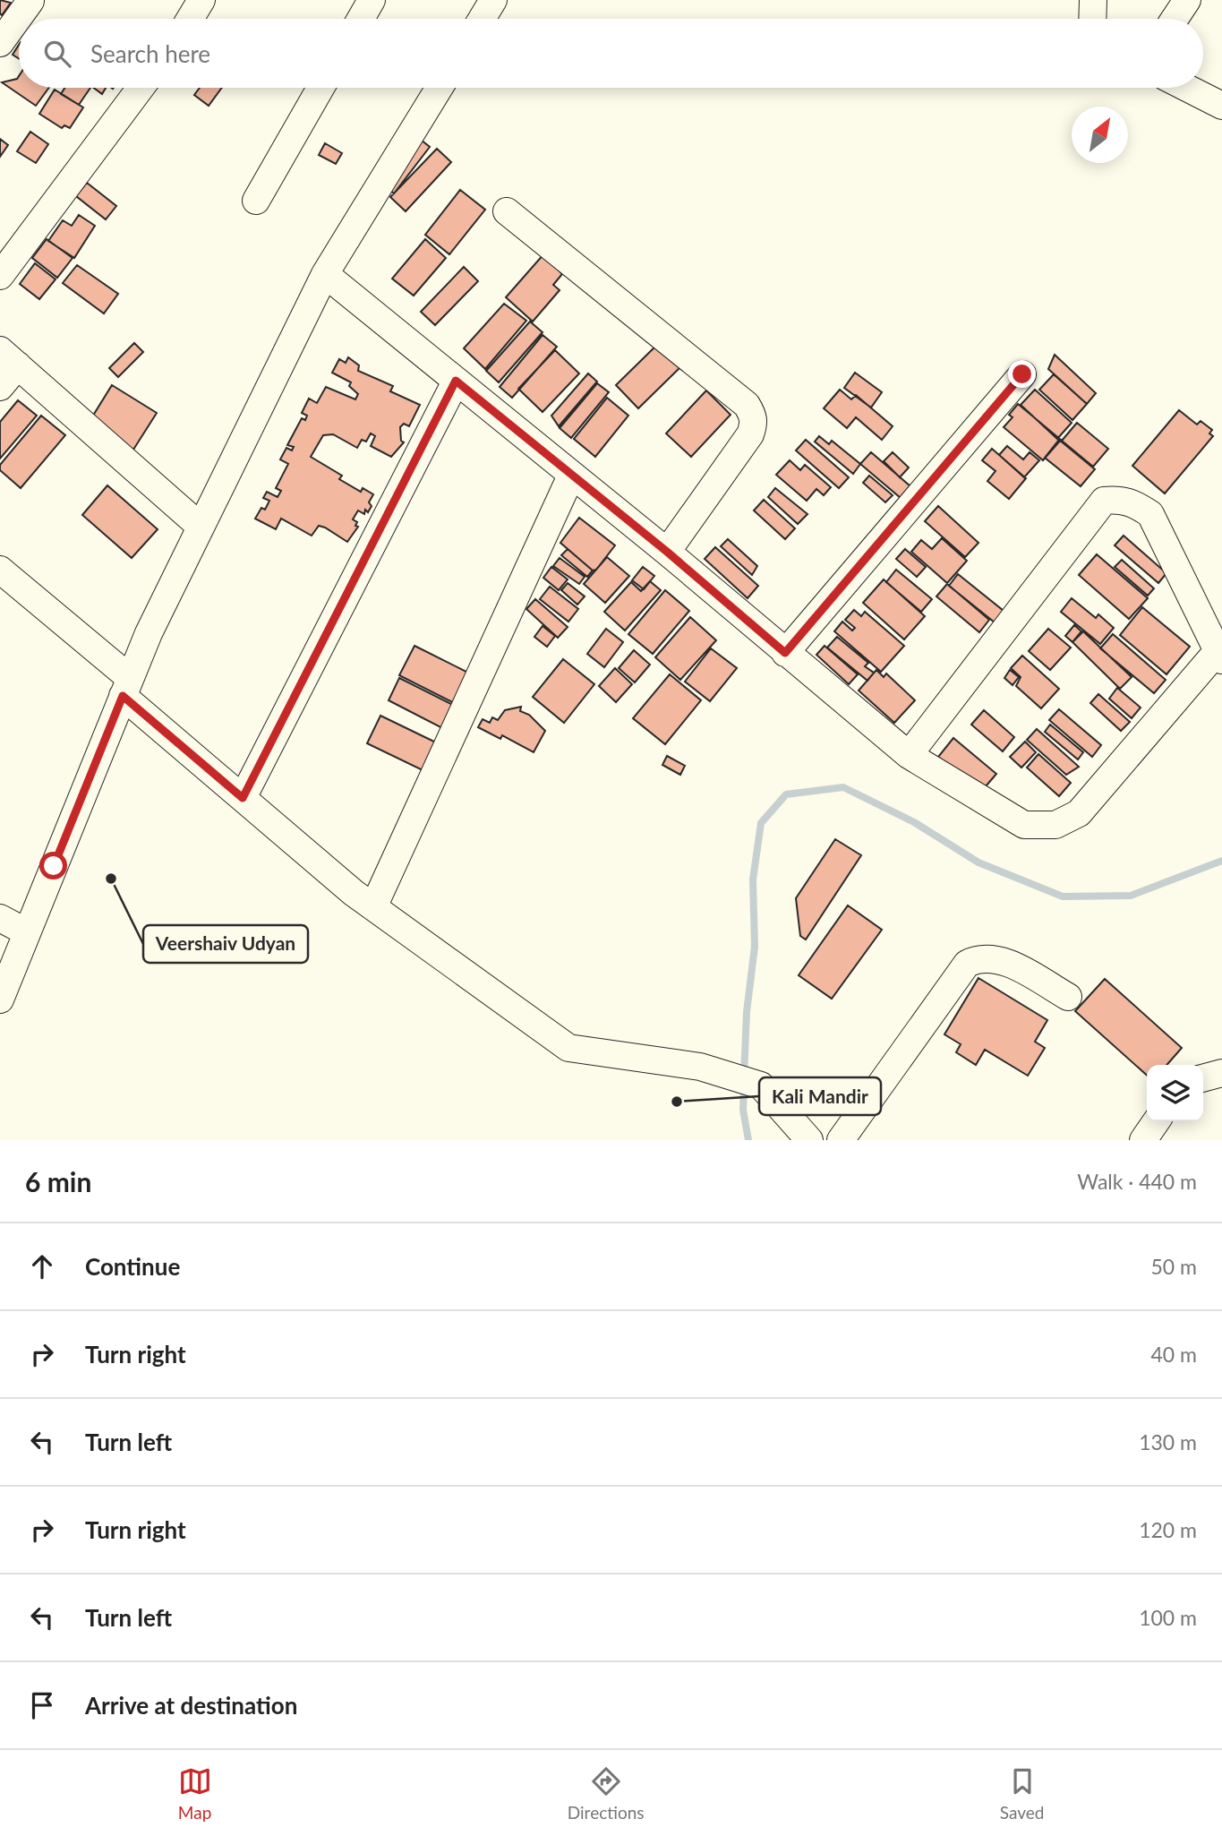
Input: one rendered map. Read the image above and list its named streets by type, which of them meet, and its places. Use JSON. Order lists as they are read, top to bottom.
{
  "places": ["Veershaiv Udyan", "Kali Mandir"],
  "north": "top right",
  "page": {
    "search": "Search here",
    "heading": ["6 min", "Walk · 440 m"],
    "list": [
      ["Continue", "50 m"],
      ["Turn right", "40 m"],
      ["Turn left", "130 m"],
      ["Turn right", "120 m"],
      ["Turn left", "100 m"],
      "Arrive at destination"
    ],
    "nav": ["Map", "Directions", "Saved"]
  }
}
